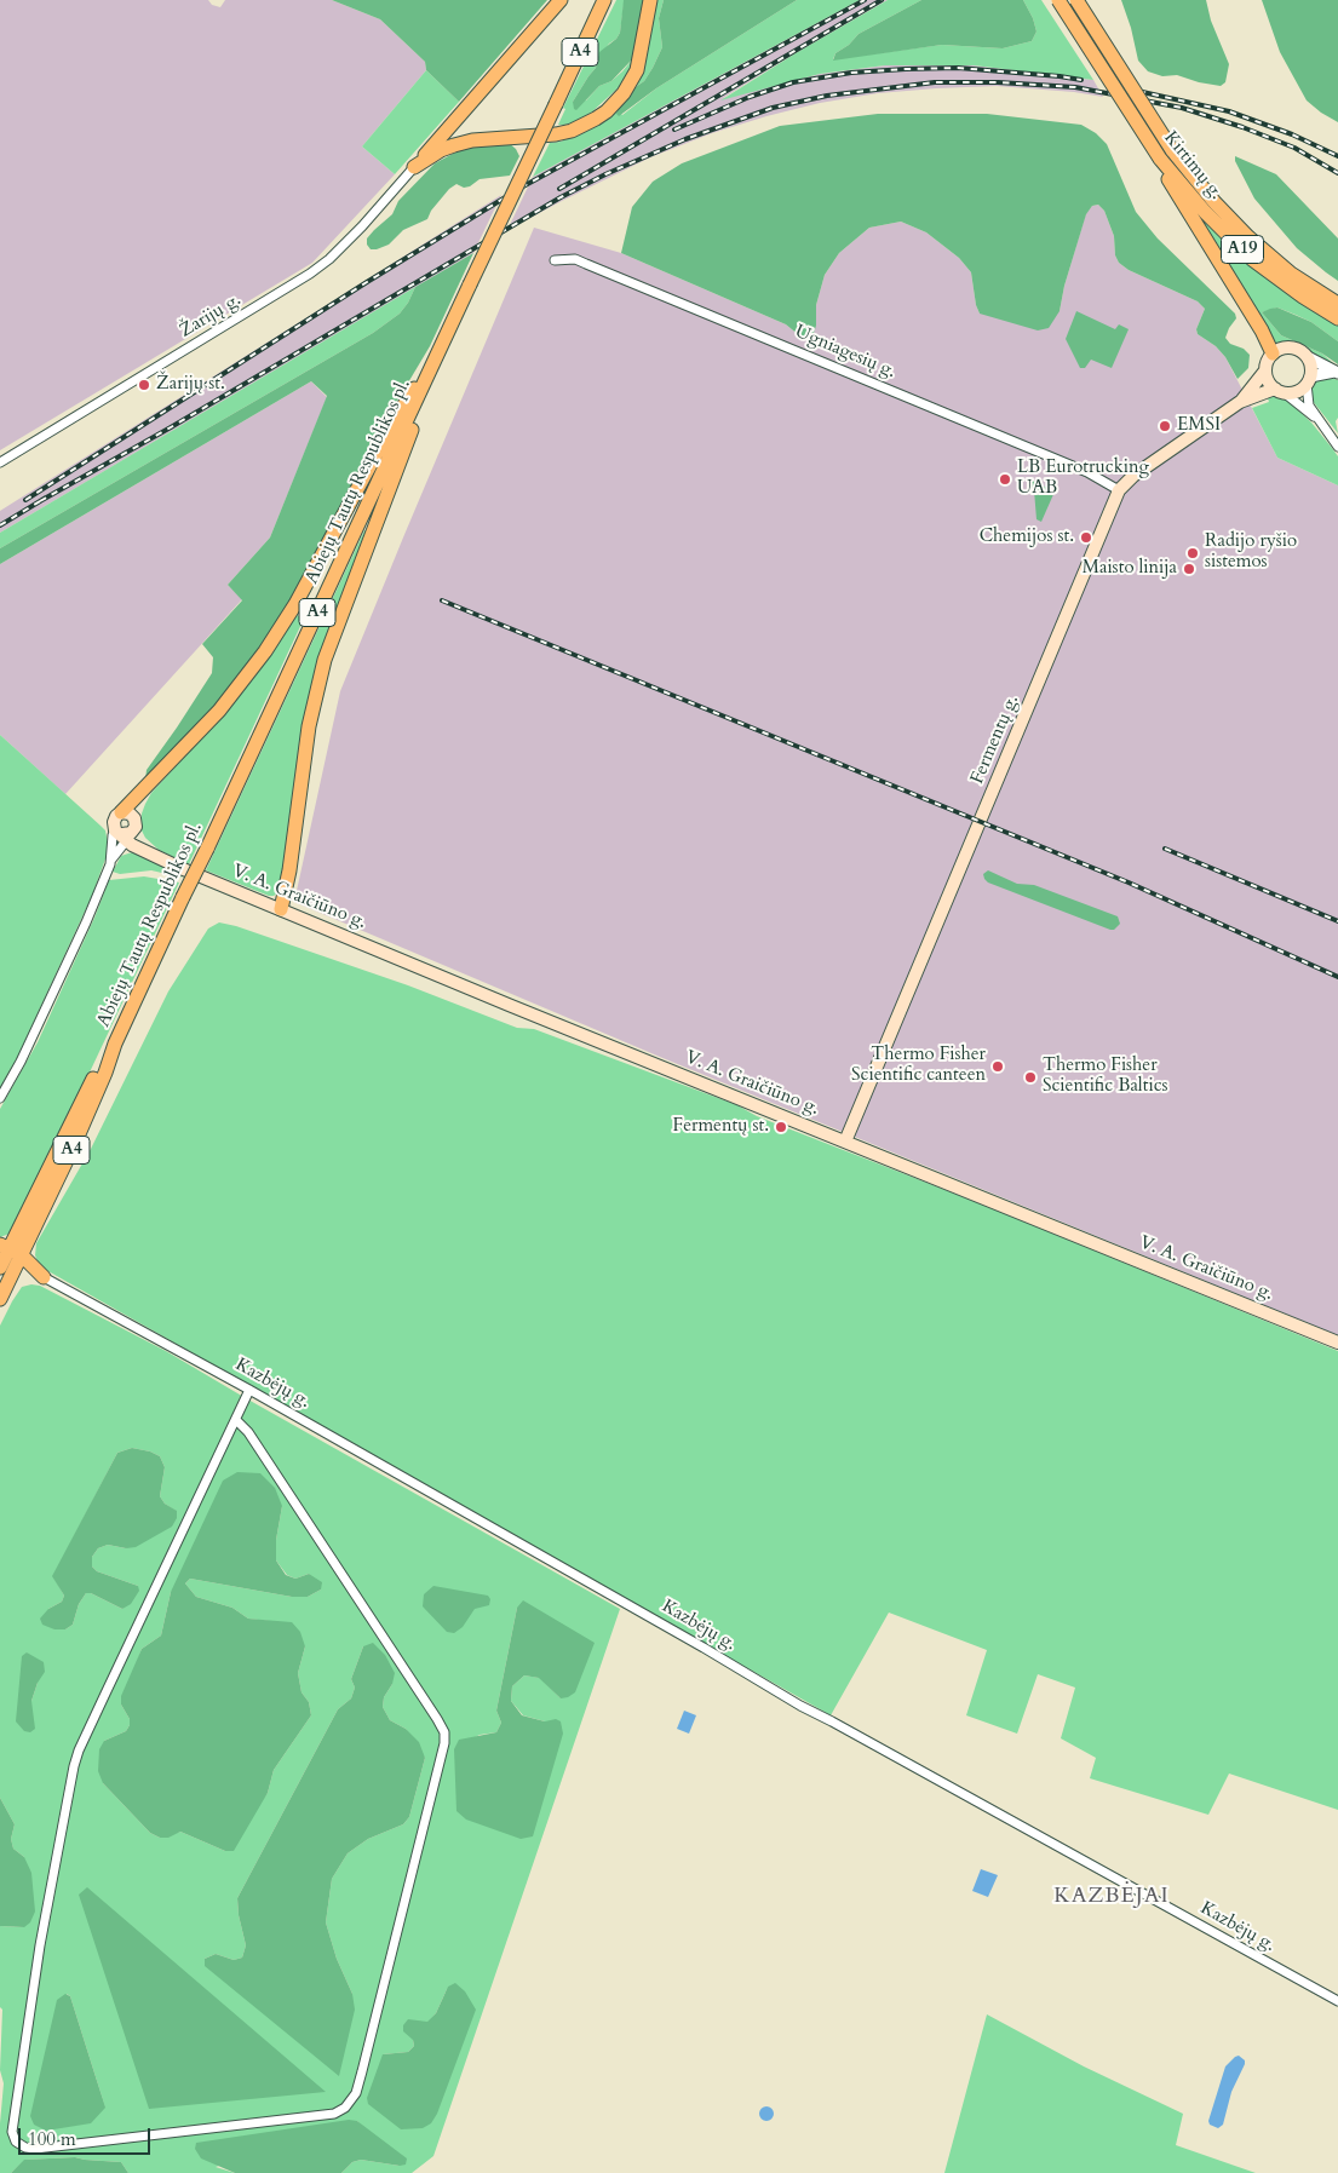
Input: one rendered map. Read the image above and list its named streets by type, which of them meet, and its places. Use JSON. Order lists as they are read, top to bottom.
{
  "streets": {
    "highway": [
      "A4",
      "Kirtimų g.",
      "A19",
      "Abiejų Tautų Respublikos pl."
    ],
    "main road": ["Fermentų g.", "V. A. Graičiūno g."],
    "street": ["Žarijų g.", "Ugniagesių g.", "Kazbėjų g."]
  },
  "crossings": [
    ["Ugniagesių g.", "Fermentų g."],
    ["Fermentų g.", "V. A. Graičiūno g."]
  ],
  "districts": ["KAZBĖJAI"],
  "places": [
    "Žarijų st.",
    "EMSI",
    "LB Eurotrucking UAB",
    "Chemijos st.",
    "Radijo ryšio sistemos",
    "Maisto linija",
    "Thermo Fisher Scientific canteen",
    "Thermo Fisher Scientific Baltics",
    "Fermentų st."
  ],
  "scale_bar": "100 m"
}
